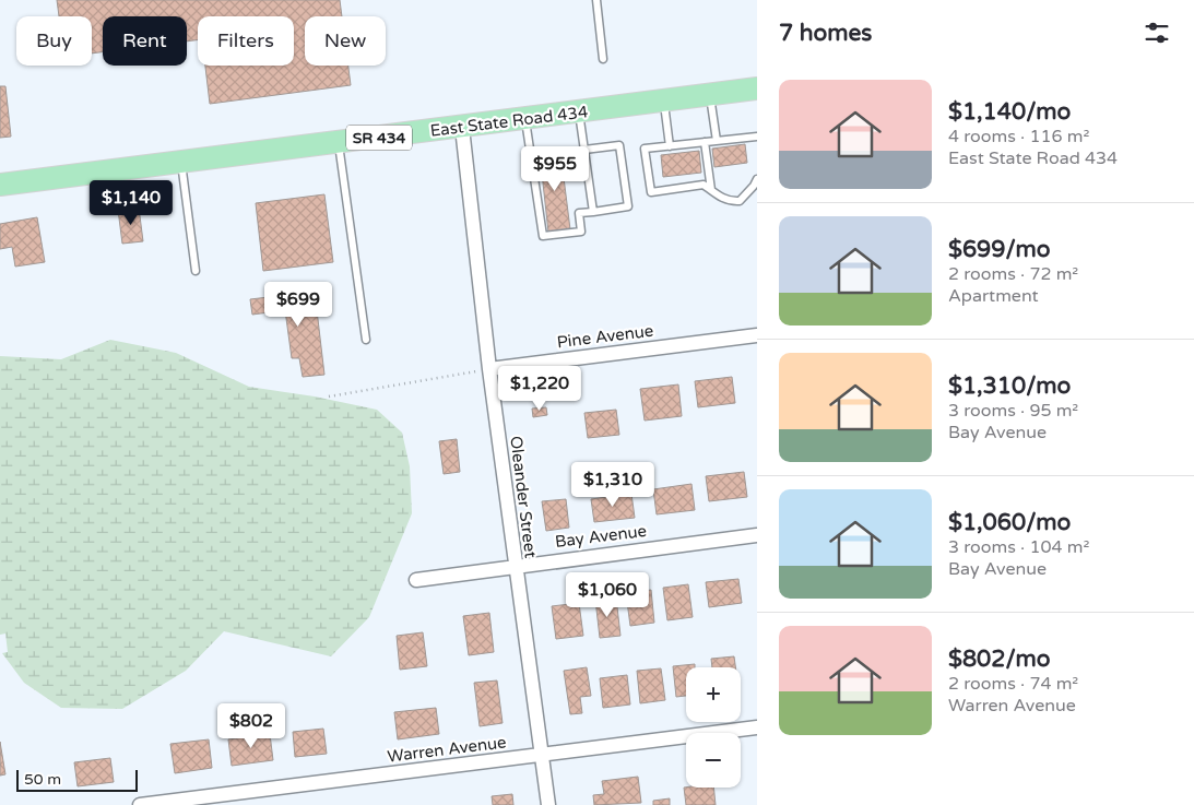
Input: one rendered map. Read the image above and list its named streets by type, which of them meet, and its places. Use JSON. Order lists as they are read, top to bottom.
{
  "streets": {
    "main road": ["East State Road 434", "SR 434"],
    "street": [
      "Pine Avenue",
      "Oleander Street",
      "Bay Avenue",
      "Warren Avenue"
    ]
  },
  "crossings": [
    ["East State Road 434", "Oleander Street"],
    ["Pine Avenue", "Oleander Street"],
    ["Oleander Street", "Bay Avenue"],
    ["Oleander Street", "Warren Avenue"]
  ],
  "scale_bar": "50 m",
  "page": {
    "heading": "7 homes",
    "chip": [
      "Buy",
      "Rent",
      "Filters",
      "New"
    ],
    "list": [
      {
        "name": "$1,140/mo",
        "note": "4 rooms · 116 m² · East State Road 434"
      },
      {
        "name": "$699/mo",
        "note": "2 rooms · 72 m² · Apartment"
      },
      {
        "name": "$1,310/mo",
        "note": "3 rooms · 95 m² · Bay Avenue"
      },
      {
        "name": "$1,060/mo",
        "note": "3 rooms · 104 m² · Bay Avenue"
      },
      {
        "name": "$802/mo",
        "note": "2 rooms · 74 m² · Warren Avenue"
      }
    ],
    "price": [
      "$955",
      "$1,140",
      "$699",
      "$1,220",
      "$1,310",
      "$1,060",
      "$802"
    ],
    "map_buttons": ["+", "−"],
    "scale": "50 m"
  }
}
